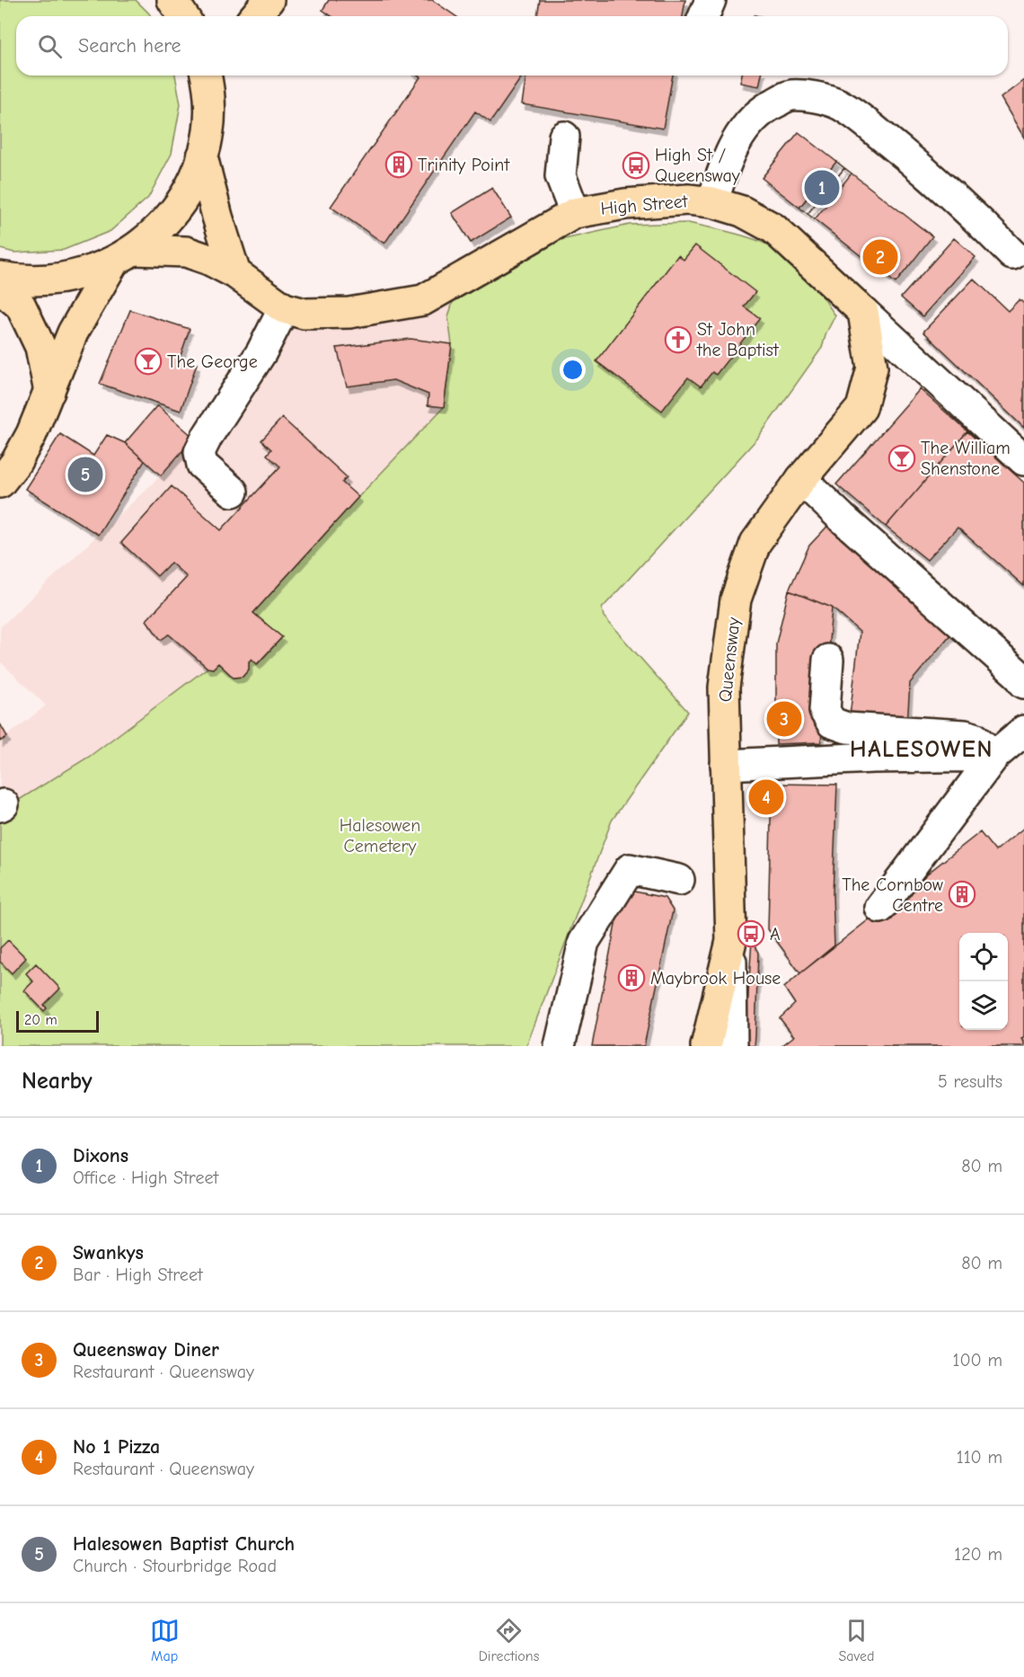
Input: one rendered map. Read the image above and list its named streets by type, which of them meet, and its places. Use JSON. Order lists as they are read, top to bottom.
{
  "streets": {
    "main road": ["High Street", "Queensway"]
  },
  "crossings": [
    ["High Street", "Queensway"]
  ],
  "districts": ["HALESOWEN"],
  "parks": ["Halesowen Cemetery"],
  "places": {
    "building": ["Trinity Point", "The Cornbow Centre", "Maybrook House"],
    "bus stop": ["High St / Queensway", "A"],
    "church": ["St John the Baptist"],
    "bar": ["The George", "The William Shenstone"]
  },
  "scale_bar": "20 m",
  "page": {
    "search": "Search here",
    "pins": [
      "1",
      "2",
      "5",
      "3",
      "4"
    ],
    "scale": "20 m",
    "heading": ["Nearby", "5 results"],
    "list": [
      {
        "mark": "1",
        "name": "Dixons",
        "note": "Office · High Street",
        "value": "80 m"
      },
      {
        "mark": "2",
        "name": "Swankys",
        "note": "Bar · High Street",
        "value": "80 m"
      },
      {
        "mark": "3",
        "name": "Queensway Diner",
        "note": "Restaurant · Queensway",
        "value": "100 m"
      },
      {
        "mark": "4",
        "name": "No 1 Pizza",
        "note": "Restaurant · Queensway",
        "value": "110 m"
      },
      {
        "mark": "5",
        "name": "Halesowen Baptist Church",
        "note": "Church · Stourbridge Road",
        "value": "120 m"
      }
    ],
    "nav": ["Map", "Directions", "Saved"]
  }
}
